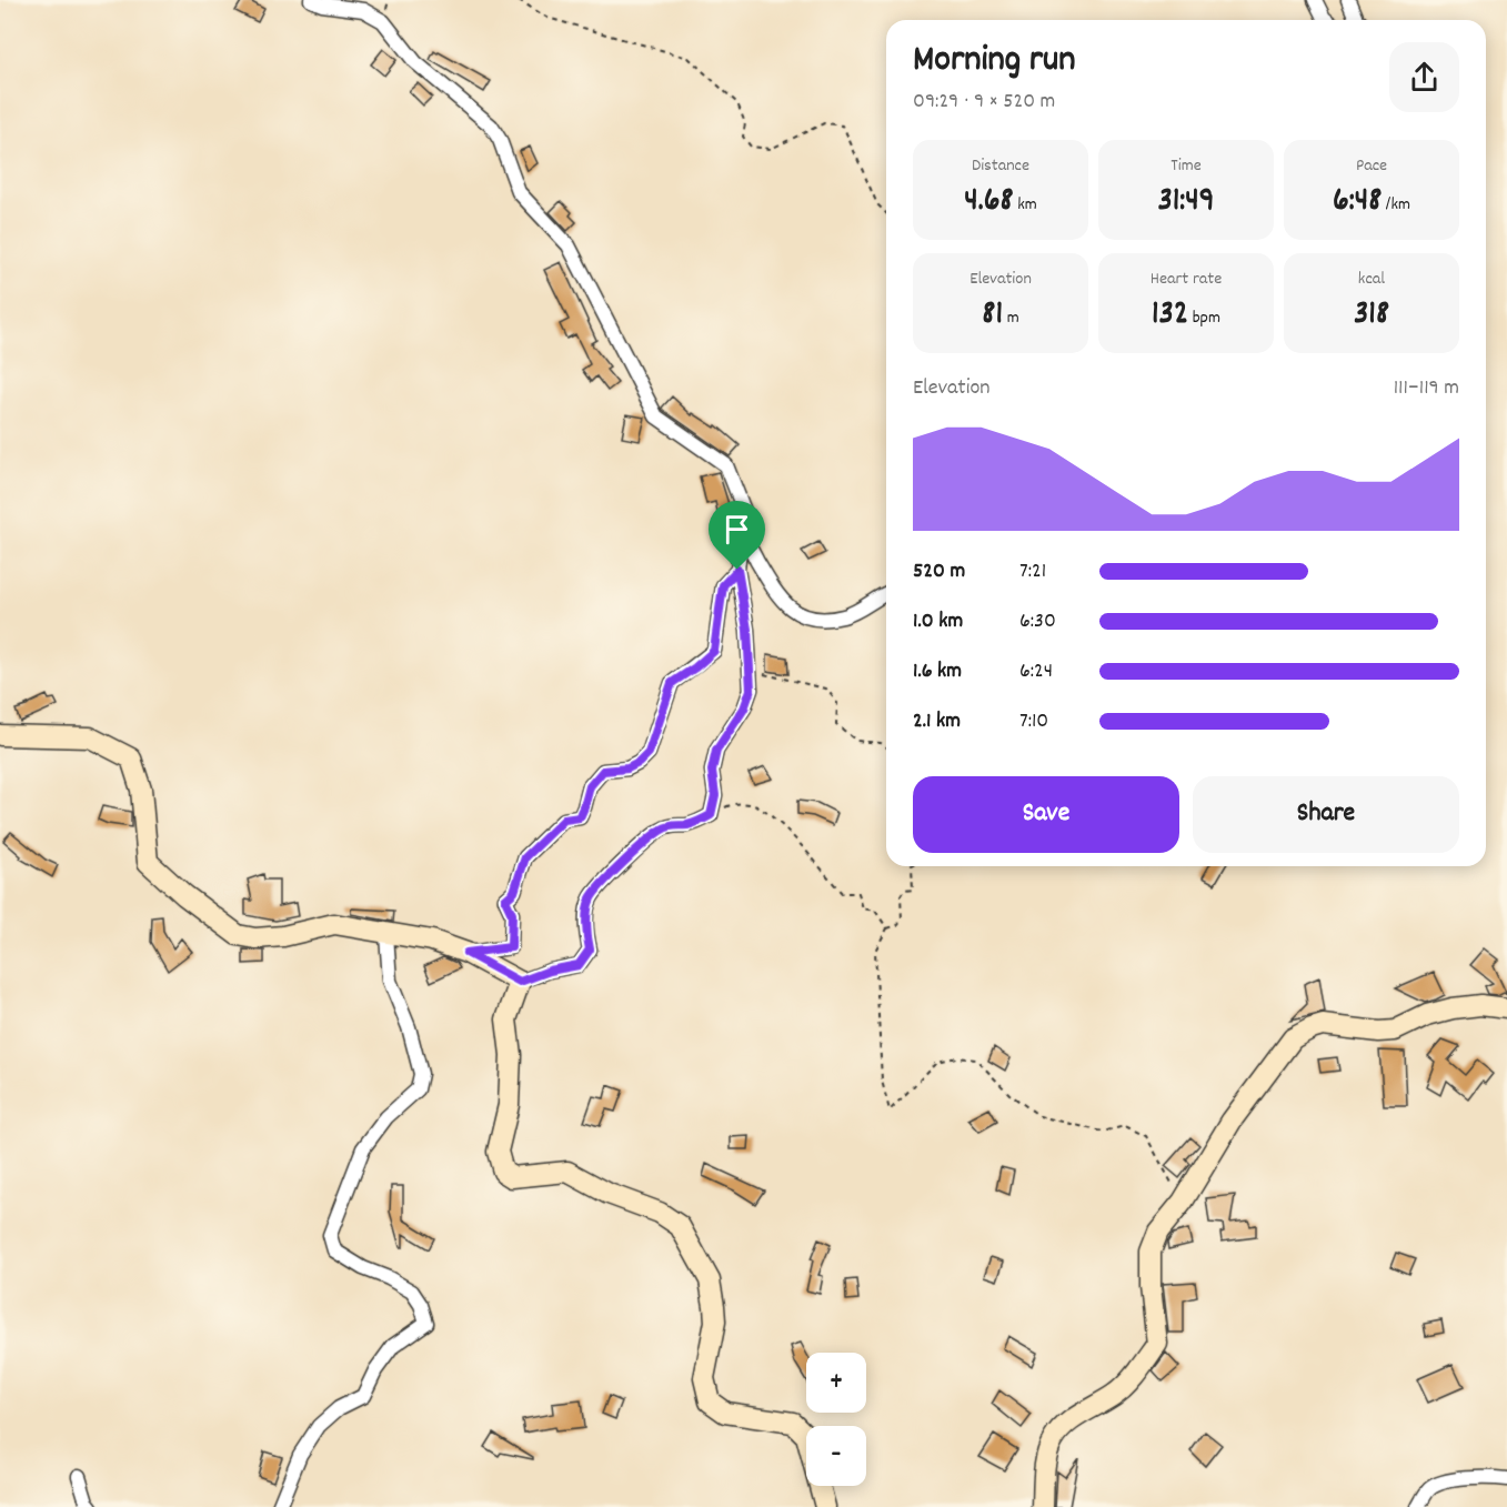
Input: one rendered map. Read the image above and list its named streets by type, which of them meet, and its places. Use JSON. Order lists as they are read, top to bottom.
{
  "page": {
    "heading": ["Morning run", "09:29 · 9 × 520 m"],
    "stats": [
      ["Distance", "4.68 km"],
      ["Time", "31:49"],
      ["Pace", "6:48 /km"],
      ["Elevation", "81 m"],
      ["Heart rate", "132 bpm"],
      ["kcal", "318"]
    ],
    "chart": ["Elevation", "111–119 m"],
    "list": [
      {
        "name": "520 m",
        "note": "7:21"
      },
      {
        "name": "1.0 km",
        "note": "6:30"
      },
      {
        "name": "1.6 km",
        "note": "6:24"
      },
      {
        "name": "2.1 km",
        "note": "7:10"
      }
    ],
    "buttons": ["Save", "Share"],
    "map_buttons": ["+", "−"]
  }
}
